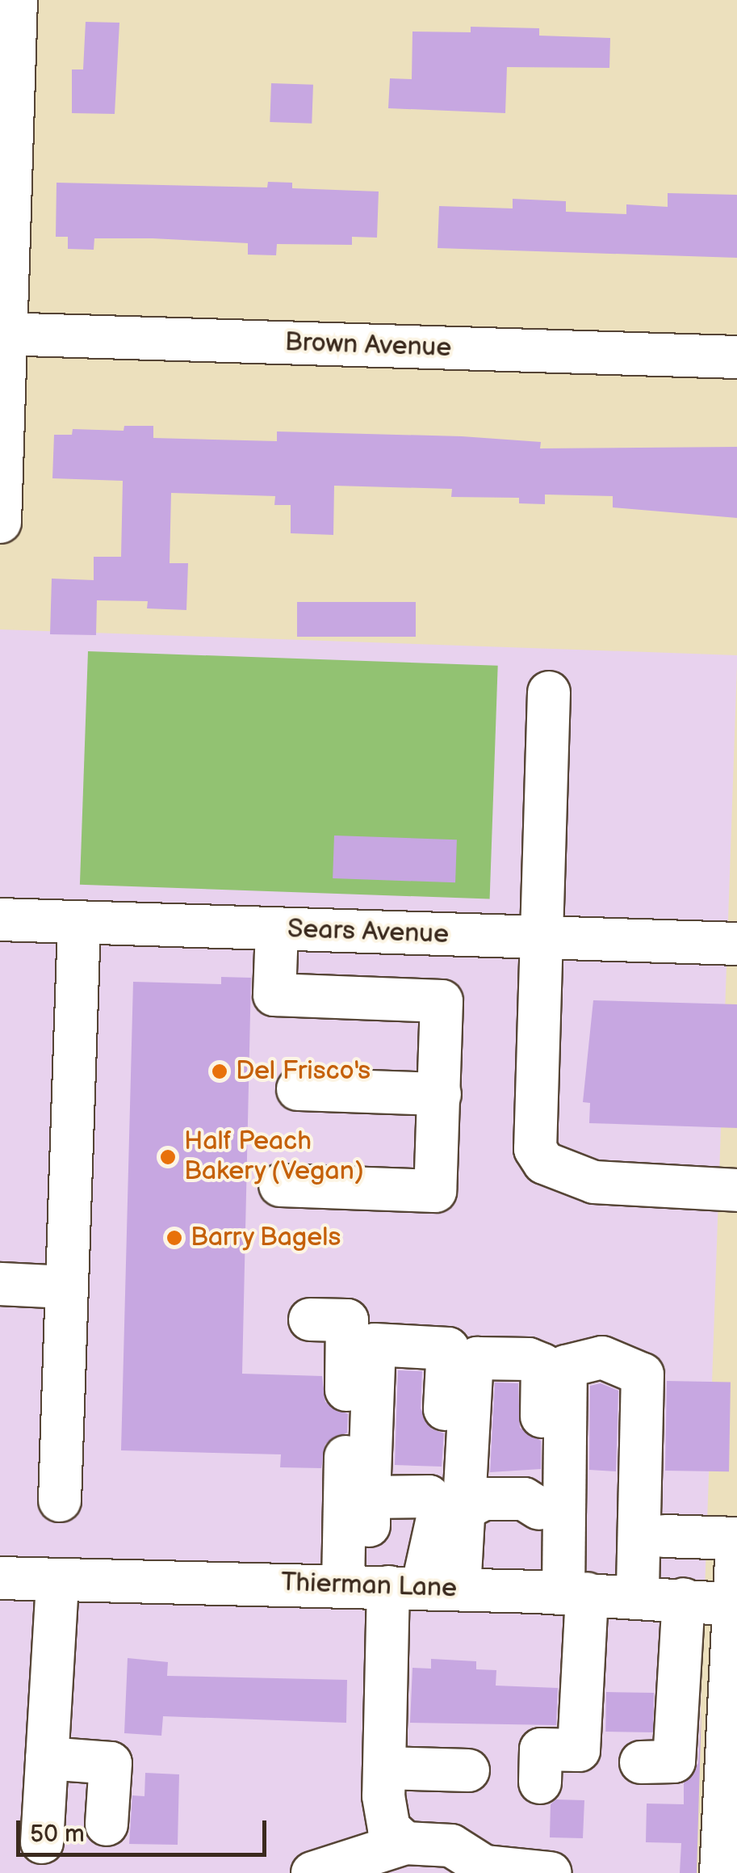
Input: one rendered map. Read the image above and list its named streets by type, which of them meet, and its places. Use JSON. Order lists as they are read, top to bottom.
{
  "streets": {
    "street": ["Brown Avenue", "Sears Avenue", "Thierman Lane"]
  },
  "places": ["Del Frisco's", "Half Peach Bakery (Vegan)", "Barry Bagels"],
  "scale_bar": "50 m"
}
